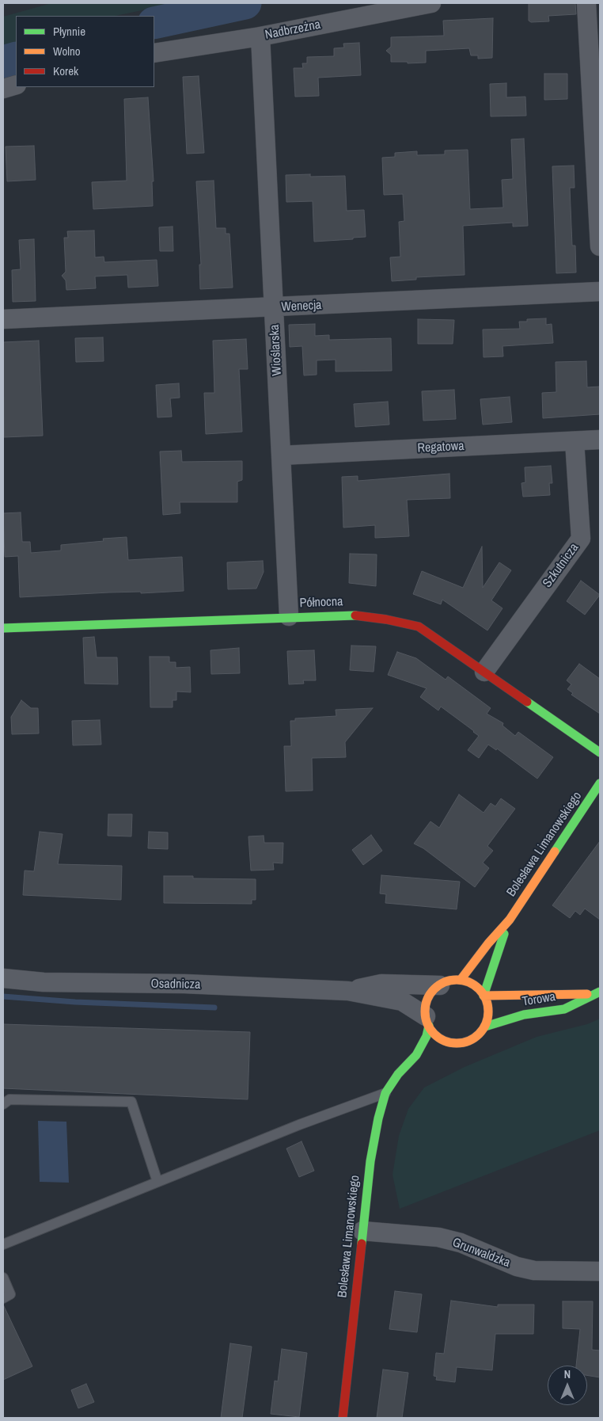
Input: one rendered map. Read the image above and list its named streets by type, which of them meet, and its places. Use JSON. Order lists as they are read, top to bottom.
{
  "streets": {
    "street": [
      "Nadbrzeżna",
      "Wenecja",
      "Wioślarska",
      "Regatowa",
      "Szkutnicza",
      "Północna",
      "Bolesława Limanowskiego",
      "Osadnicza",
      "Torowa",
      "Grunwaldzka"
    ]
  },
  "crossings": [
    ["Nadbrzeżna", "Wioślarska"],
    ["Wenecja", "Wioślarska"],
    ["Wioślarska", "Regatowa"],
    ["Wioślarska", "Północna"],
    ["Regatowa", "Szkutnicza"],
    ["Szkutnicza", "Północna"],
    ["Bolesława Limanowskiego", "Osadnicza"],
    ["Bolesława Limanowskiego", "Torowa"],
    ["Bolesława Limanowskiego", "Grunwaldzka"],
    ["Osadnicza", "Torowa"]
  ],
  "legend": ["Płynnie", "Wolno", "Korek"],
  "north": "top"
}
